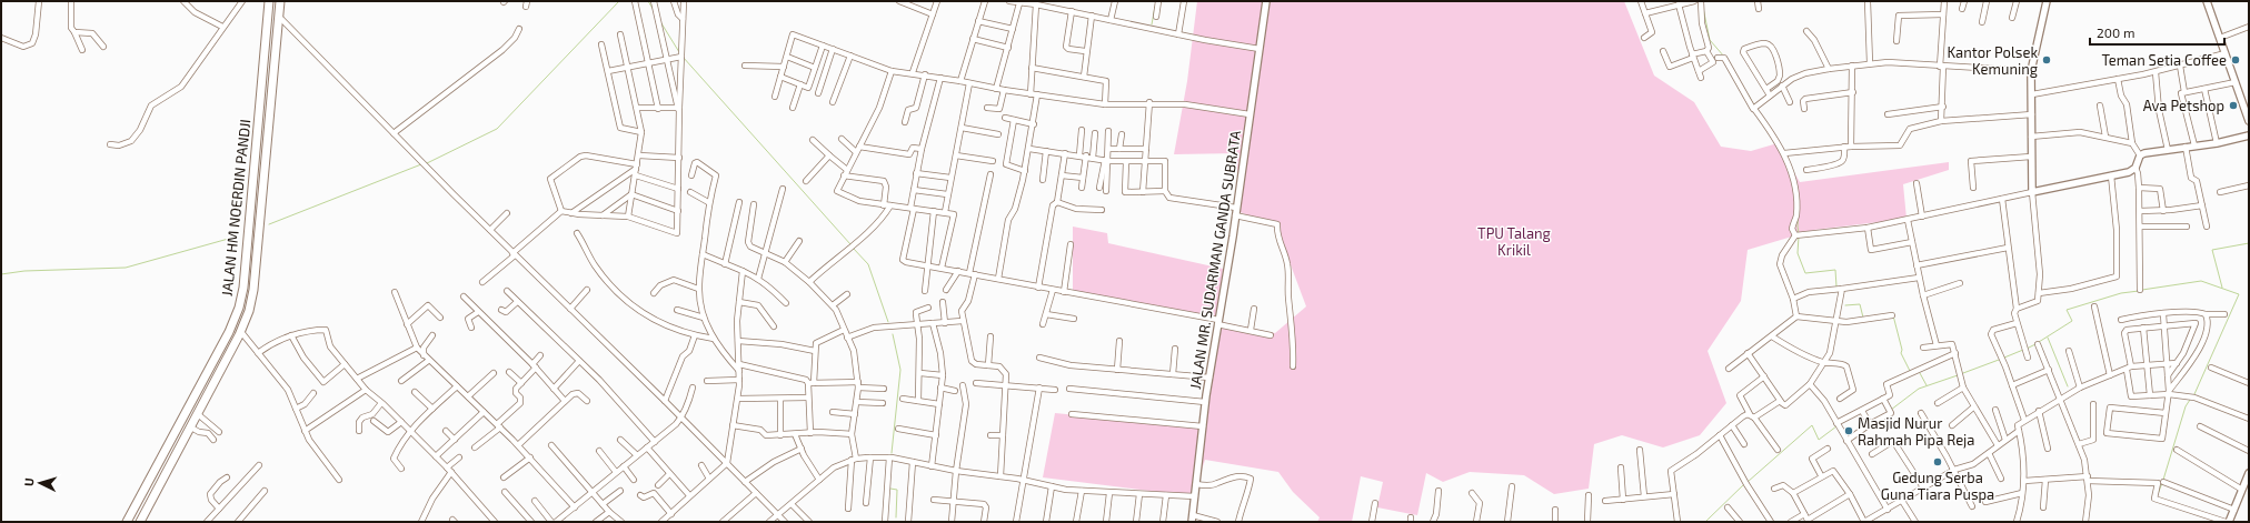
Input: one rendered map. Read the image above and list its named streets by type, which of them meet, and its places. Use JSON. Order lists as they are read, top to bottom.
{
  "streets": {
    "main road": ["JALAN HM NOERDIN PANDJI"],
    "street": ["JALAN MR. SUDARMAN GANDA SUBRATA"]
  },
  "parks": ["TPU Talang Krikil"],
  "places": [
    "Kantor Polsek Kemuning",
    "Teman Setia Coffee",
    "Ava Petshop",
    "Masjid Nurur Rahmah Pipa Reja",
    "Gedung Serba Guna Tiara Puspa"
  ],
  "scale_bar": "200 m",
  "north": "left"
}
